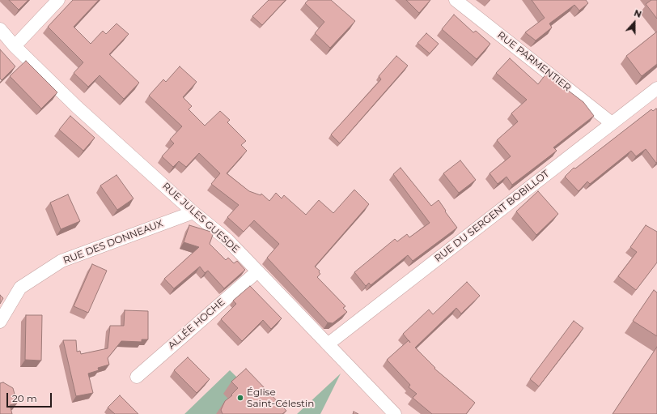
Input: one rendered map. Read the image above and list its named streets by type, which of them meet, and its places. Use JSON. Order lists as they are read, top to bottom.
{
  "streets": {
    "street": [
      "RUE PARMENTIER",
      "RUE DU SERGENT BOBILLOT",
      "RUE JULES GUESDE",
      "RUE DES DONNEAUX",
      "ALLÉE HOCHE"
    ]
  },
  "crossings": [
    ["RUE PARMENTIER", "RUE DU SERGENT BOBILLOT"],
    ["RUE DU SERGENT BOBILLOT", "RUE JULES GUESDE"],
    ["RUE JULES GUESDE", "RUE DES DONNEAUX"],
    ["RUE JULES GUESDE", "ALLÉE HOCHE"]
  ],
  "places": ["Église Saint-Célestin"],
  "scale_bar": "20 m",
  "north": "top"
}
